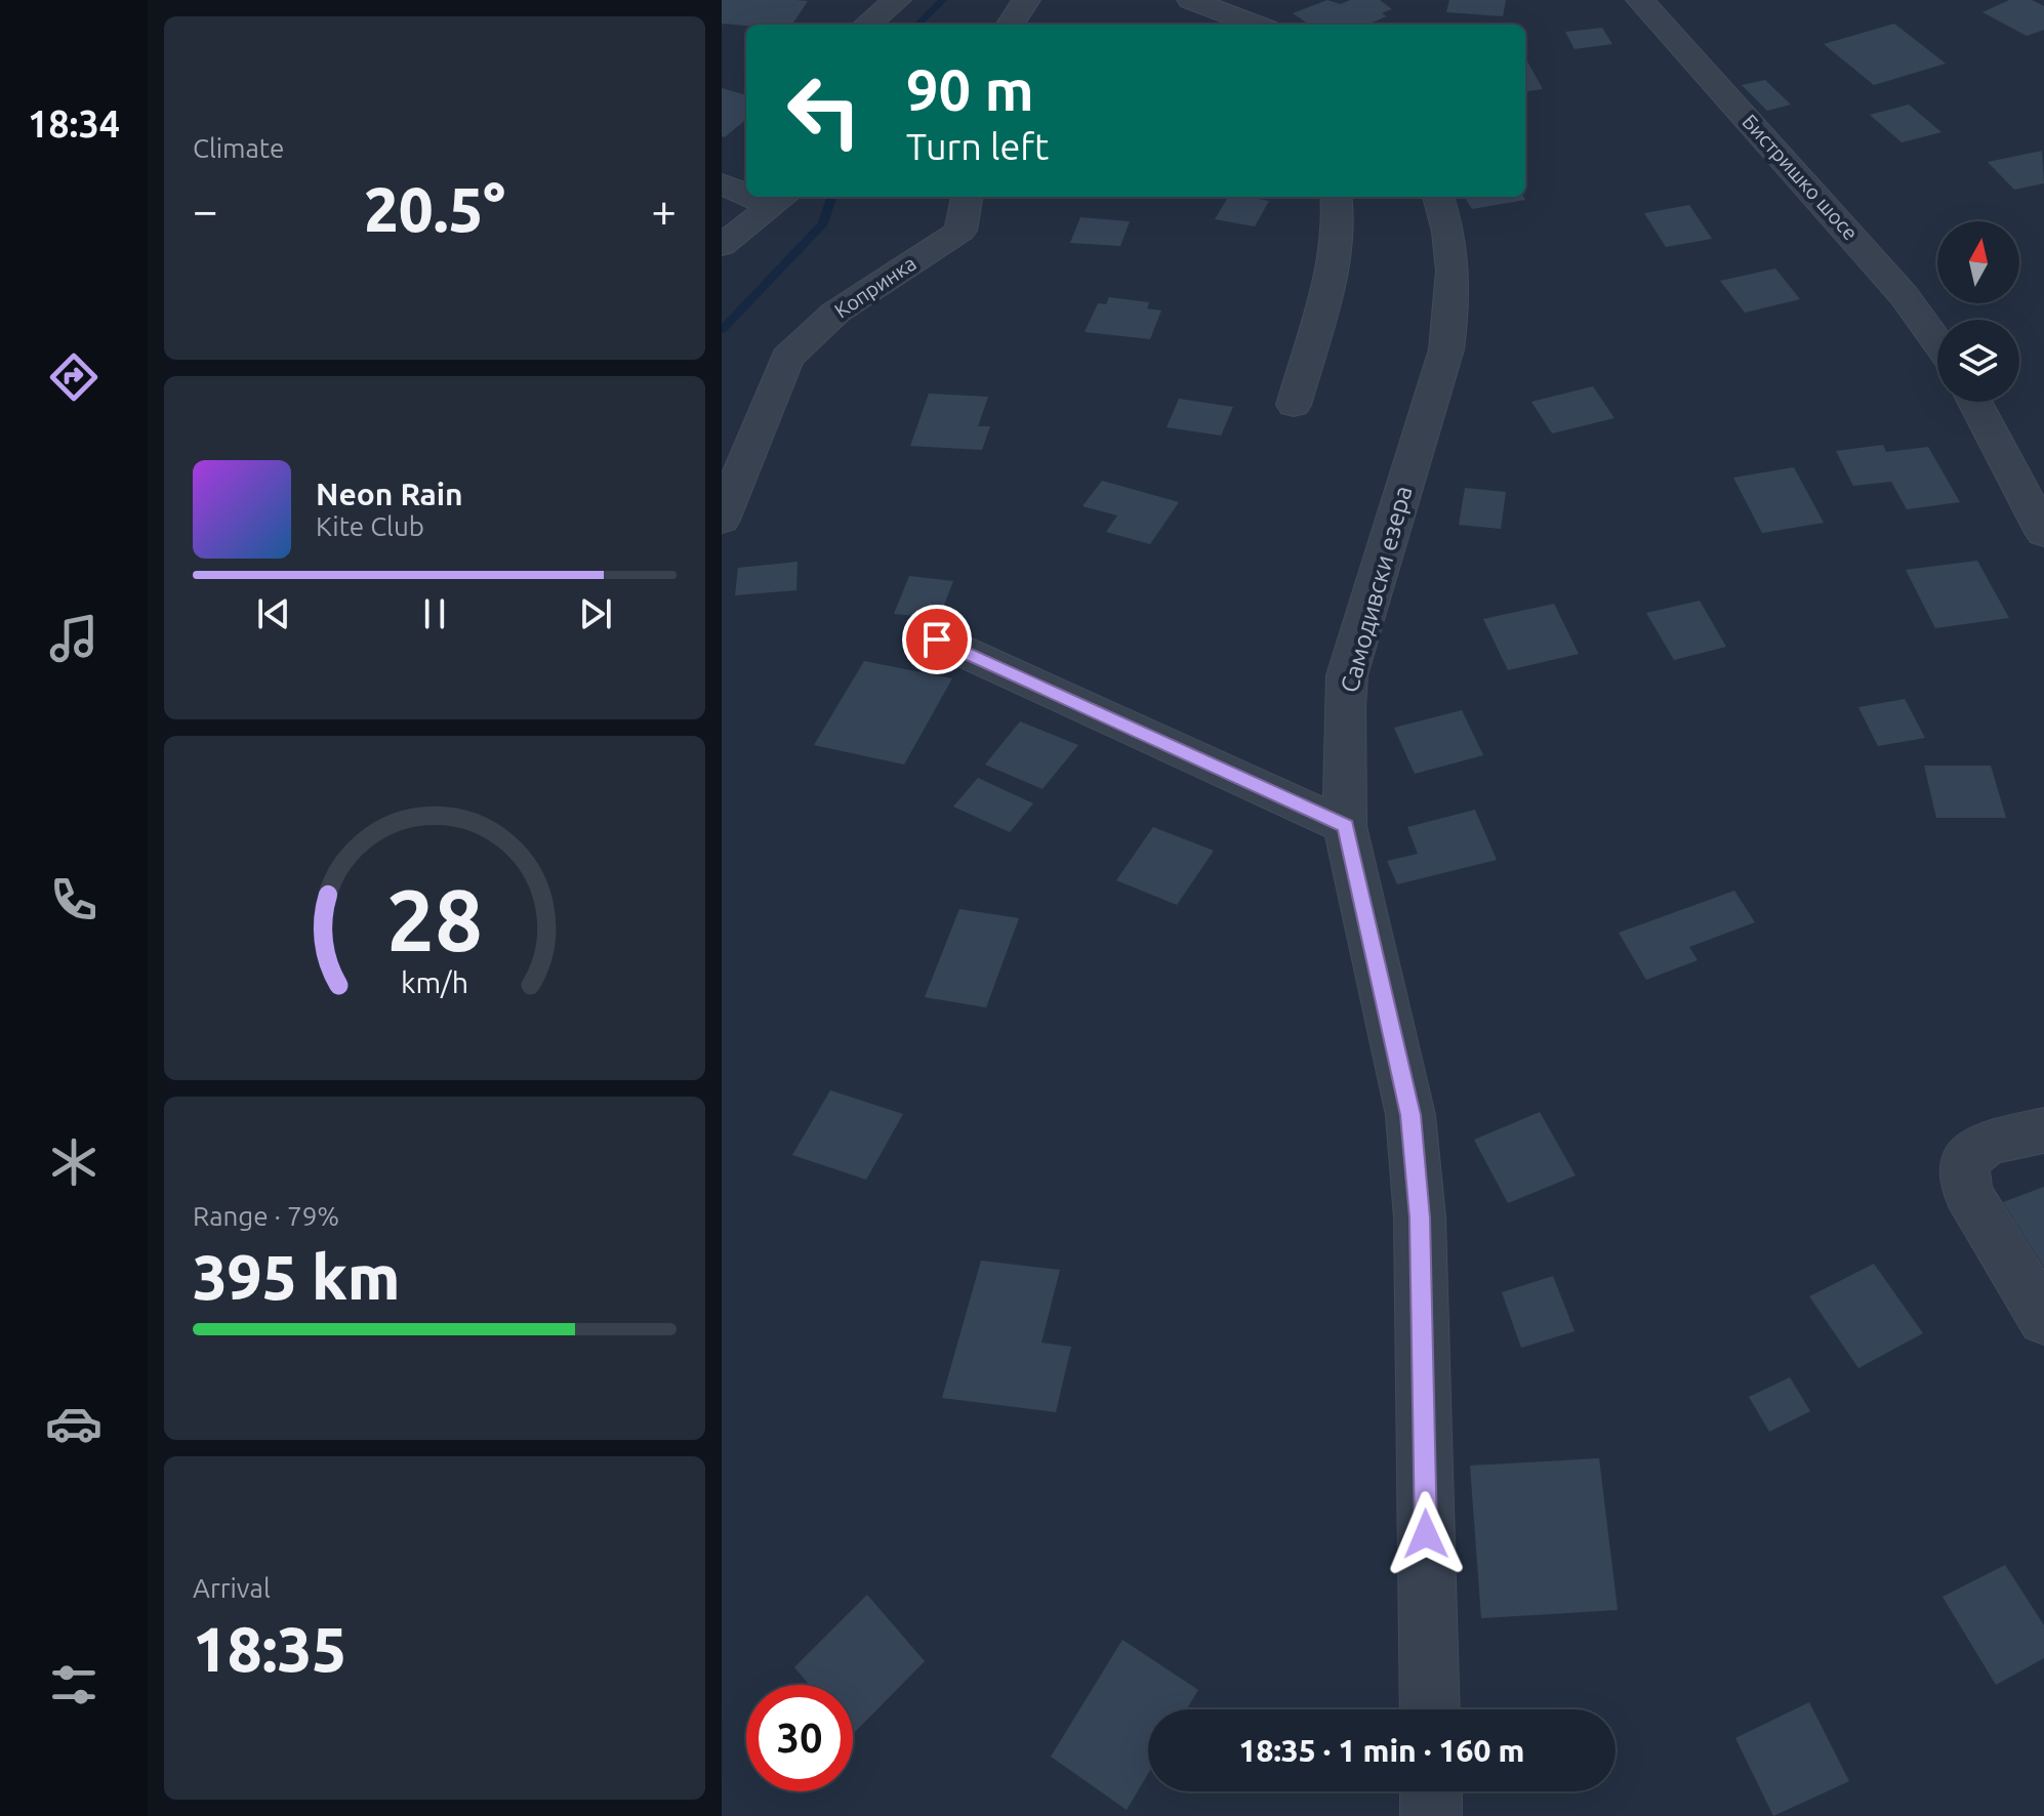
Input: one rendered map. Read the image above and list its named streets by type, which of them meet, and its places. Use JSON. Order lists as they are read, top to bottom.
{
  "streets": {
    "street": ["Бистришко шосе", "Копринка", "Самодивски езера"]
  },
  "north": "top",
  "page": {
    "tabs": "18:34",
    "tile": [
      "Climate",
      ["Range · 79%", "395 km"],
      ["Arrival", "18:35"]
    ],
    "turn": ["90 m", "Turn left"],
    "heat": ["−", "20.5°", "+"],
    "song": ["Neon Rain", "Kite Club"],
    "limit": "30",
    "trip": "18:35 · 1 min · 160 m",
    "gauge": ["28", "km/h"]
  }
}
